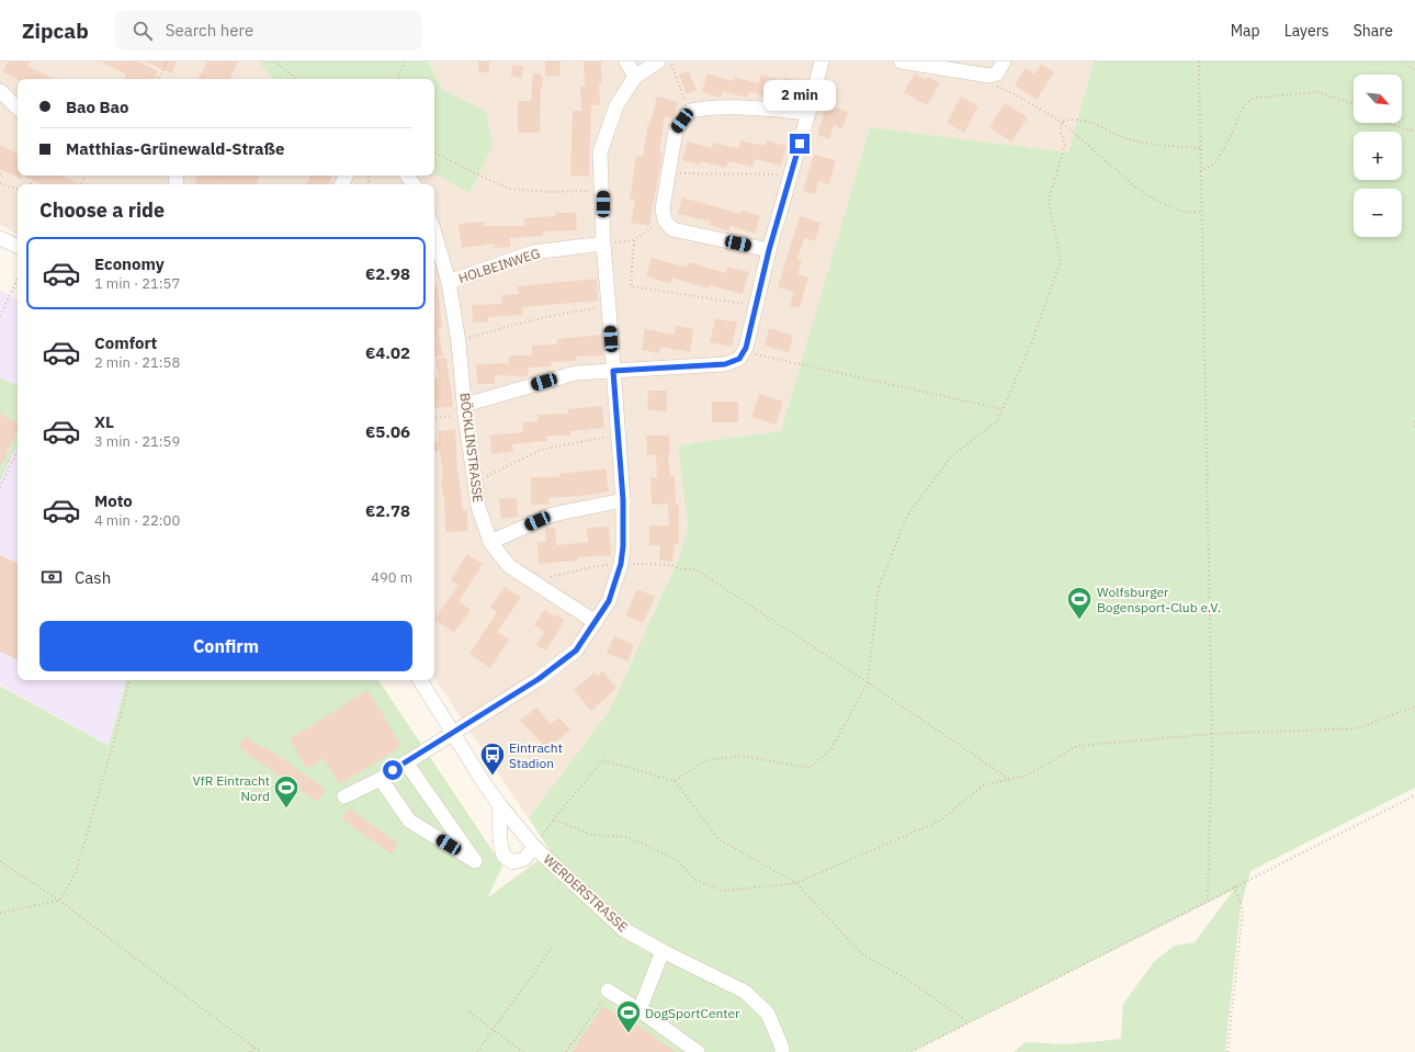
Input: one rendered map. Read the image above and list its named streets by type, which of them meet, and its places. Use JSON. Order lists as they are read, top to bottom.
{
  "streets": {
    "street": ["HOLBEINWEG", "BÖCKLINSTRASSE", "WERDERSTRASSE"]
  },
  "crossings": [
    ["HOLBEINWEG", "BÖCKLINSTRASSE"]
  ],
  "places": {
    "sports": ["Wolfsburger Bogensport-Club e.V.", "VfR Eintracht Nord", "DogSportCenter"],
    "bus stop": ["Eintracht Stadion"]
  },
  "north": "bottom right",
  "page": {
    "header": "Zipcab",
    "search": "Search here",
    "nav": ["Map", "Layers", "Share"],
    "map_buttons": ["+", "−"],
    "banner": ["Bao Bao", "Matthias-Grünewald-Straße"],
    "bubble": "2 min",
    "heading": "Choose a ride",
    "list": [
      {
        "name": "Economy",
        "note": "1 min · 21:57",
        "value": "€2.98"
      },
      {
        "name": "Comfort",
        "note": "2 min · 21:58",
        "value": "€4.02"
      },
      {
        "name": "XL",
        "note": "3 min · 21:59",
        "value": "€5.06"
      },
      {
        "name": "Moto",
        "note": "4 min · 22:00",
        "value": "€2.78"
      }
    ],
    "pay": ["Cash", "490 m"],
    "buttons": "Confirm"
  }
}
